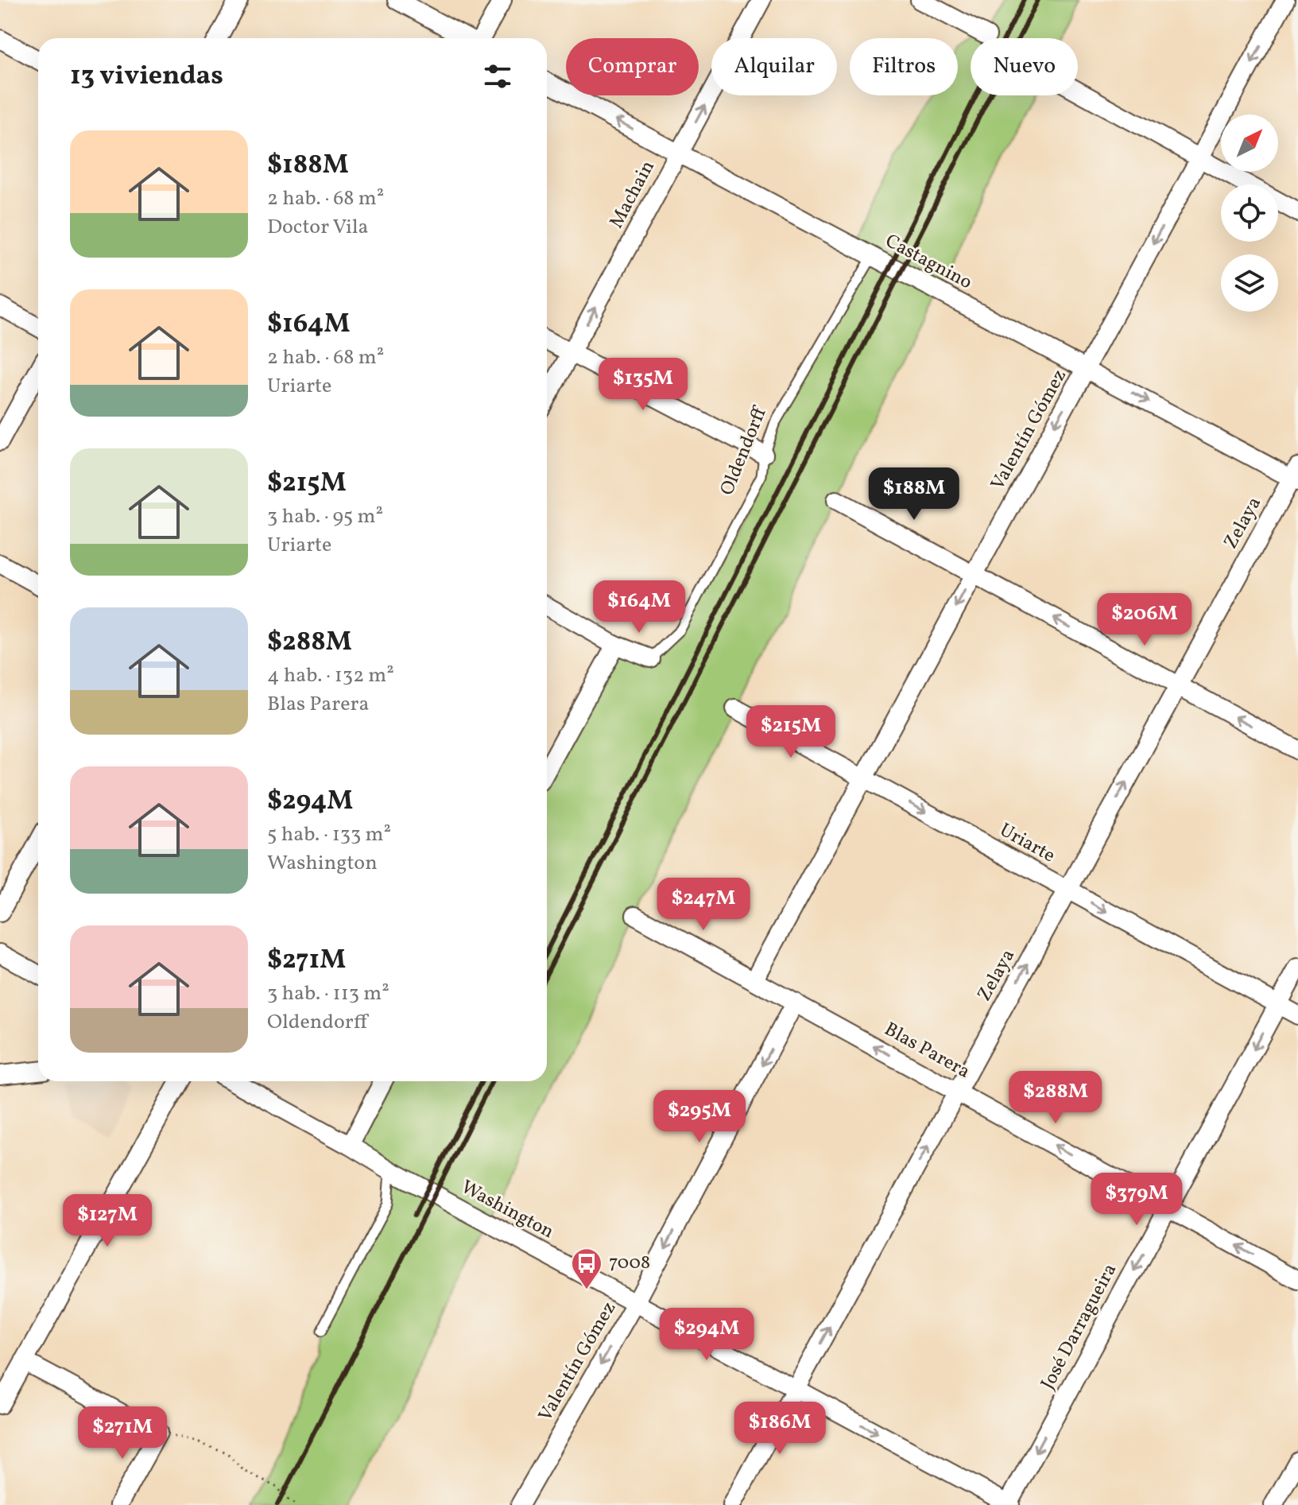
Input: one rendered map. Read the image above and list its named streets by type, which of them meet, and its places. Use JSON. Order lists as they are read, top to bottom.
{
  "streets": {
    "street": [
      "Machain",
      "Castagnino",
      "Valentín Gómez",
      "Zelaya",
      "Uriarte",
      "Blas Parera",
      "Washington",
      "José Darragueira"
    ],
    "lane": ["Oldendorff"]
  },
  "crossings": [
    ["Machain", "Castagnino"],
    ["Castagnino", "Valentín Gómez"],
    ["Castagnino", "Oldendorff"],
    ["Castagnino", "Zelaya"],
    ["Valentín Gómez", "Uriarte"],
    ["Valentín Gómez", "Blas Parera"],
    ["Valentín Gómez", "Washington"],
    ["Zelaya", "Uriarte"],
    ["Zelaya", "Blas Parera"],
    ["Zelaya", "Washington"],
    ["Uriarte", "José Darragueira"],
    ["Blas Parera", "José Darragueira"],
    ["Washington", "José Darragueira"]
  ],
  "one_way": [
    "Machain",
    "Valentín Gómez",
    "Zelaya",
    "Uriarte",
    "Blas Parera",
    "José Darragueira"
  ],
  "places": {
    "bus stop": ["7008"]
  },
  "north": "top right",
  "page": {
    "chip": [
      "Comprar",
      "Alquilar",
      "Filtros",
      "Nuevo"
    ],
    "heading": "13 viviendas",
    "list": [
      {
        "name": "$188M",
        "note": "2 hab. · 68 m² · Doctor Vila"
      },
      {
        "name": "$164M",
        "note": "2 hab. · 68 m² · Uriarte"
      },
      {
        "name": "$215M",
        "note": "3 hab. · 95 m² · Uriarte"
      },
      {
        "name": "$288M",
        "note": "4 hab. · 132 m² · Blas Parera"
      },
      {
        "name": "$294M",
        "note": "5 hab. · 133 m² · Washington"
      },
      {
        "name": "$271M",
        "note": "3 hab. · 113 m² · Oldendorff"
      }
    ],
    "price": [
      "$135M",
      "$188M",
      "$164M",
      "$206M",
      "$215M",
      "$247M",
      "$288M",
      "$295M",
      "$379M",
      "$127M",
      "$294M",
      "$186M",
      "$271M"
    ]
  }
}
